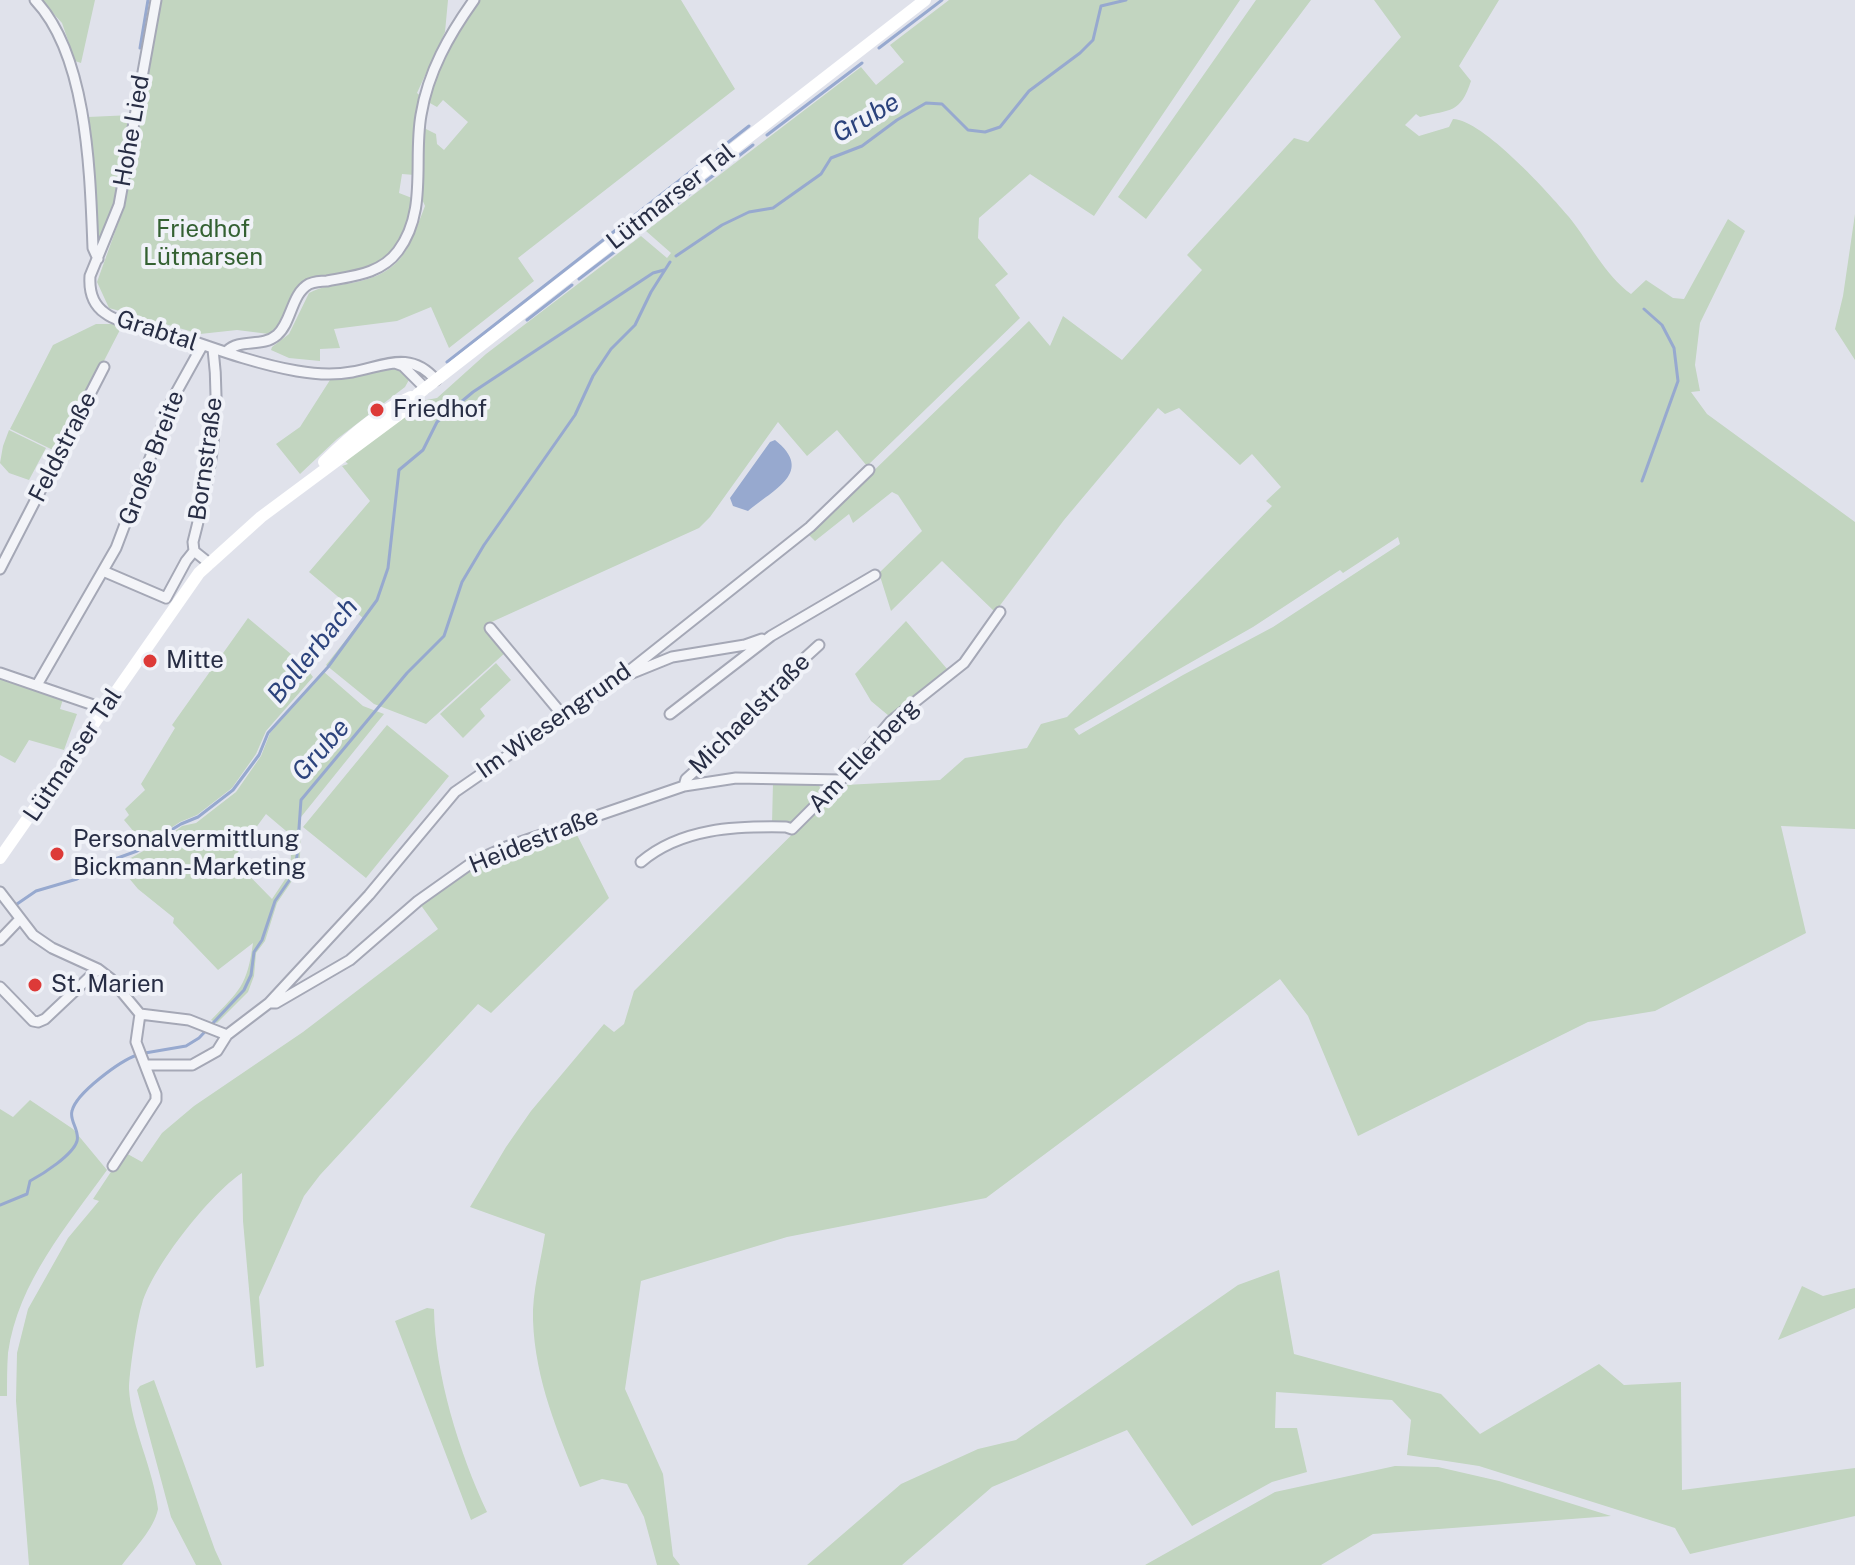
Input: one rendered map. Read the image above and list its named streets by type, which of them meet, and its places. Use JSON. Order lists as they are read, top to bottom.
{
  "streets": {
    "main road": ["Lütmarser Tal"],
    "street": [
      "Hohe Lied",
      "Grabtal",
      "Feldstraße",
      "Große Breite",
      "Bornstraße",
      "Michaelstraße",
      "Im Wiesengrund",
      "Am Ellerberg",
      "Heidestraße"
    ]
  },
  "crossings": [
    ["Hohe Lied", "Grabtal"],
    ["Lütmarser Tal", "Grabtal"],
    ["Lütmarser Tal", "Bornstraße"],
    ["Grabtal", "Große Breite"],
    ["Grabtal", "Bornstraße"],
    ["Michaelstraße", "Heidestraße"],
    ["Im Wiesengrund", "Heidestraße"],
    ["Am Ellerberg", "Heidestraße"]
  ],
  "water": ["Grube", "Bollerbach"],
  "parks": ["Friedhof Lütmarsen"],
  "places": [
    "Friedhof",
    "Mitte",
    "Personalvermittlung Bickmann-Marketing",
    "St. Marien"
  ]
}
